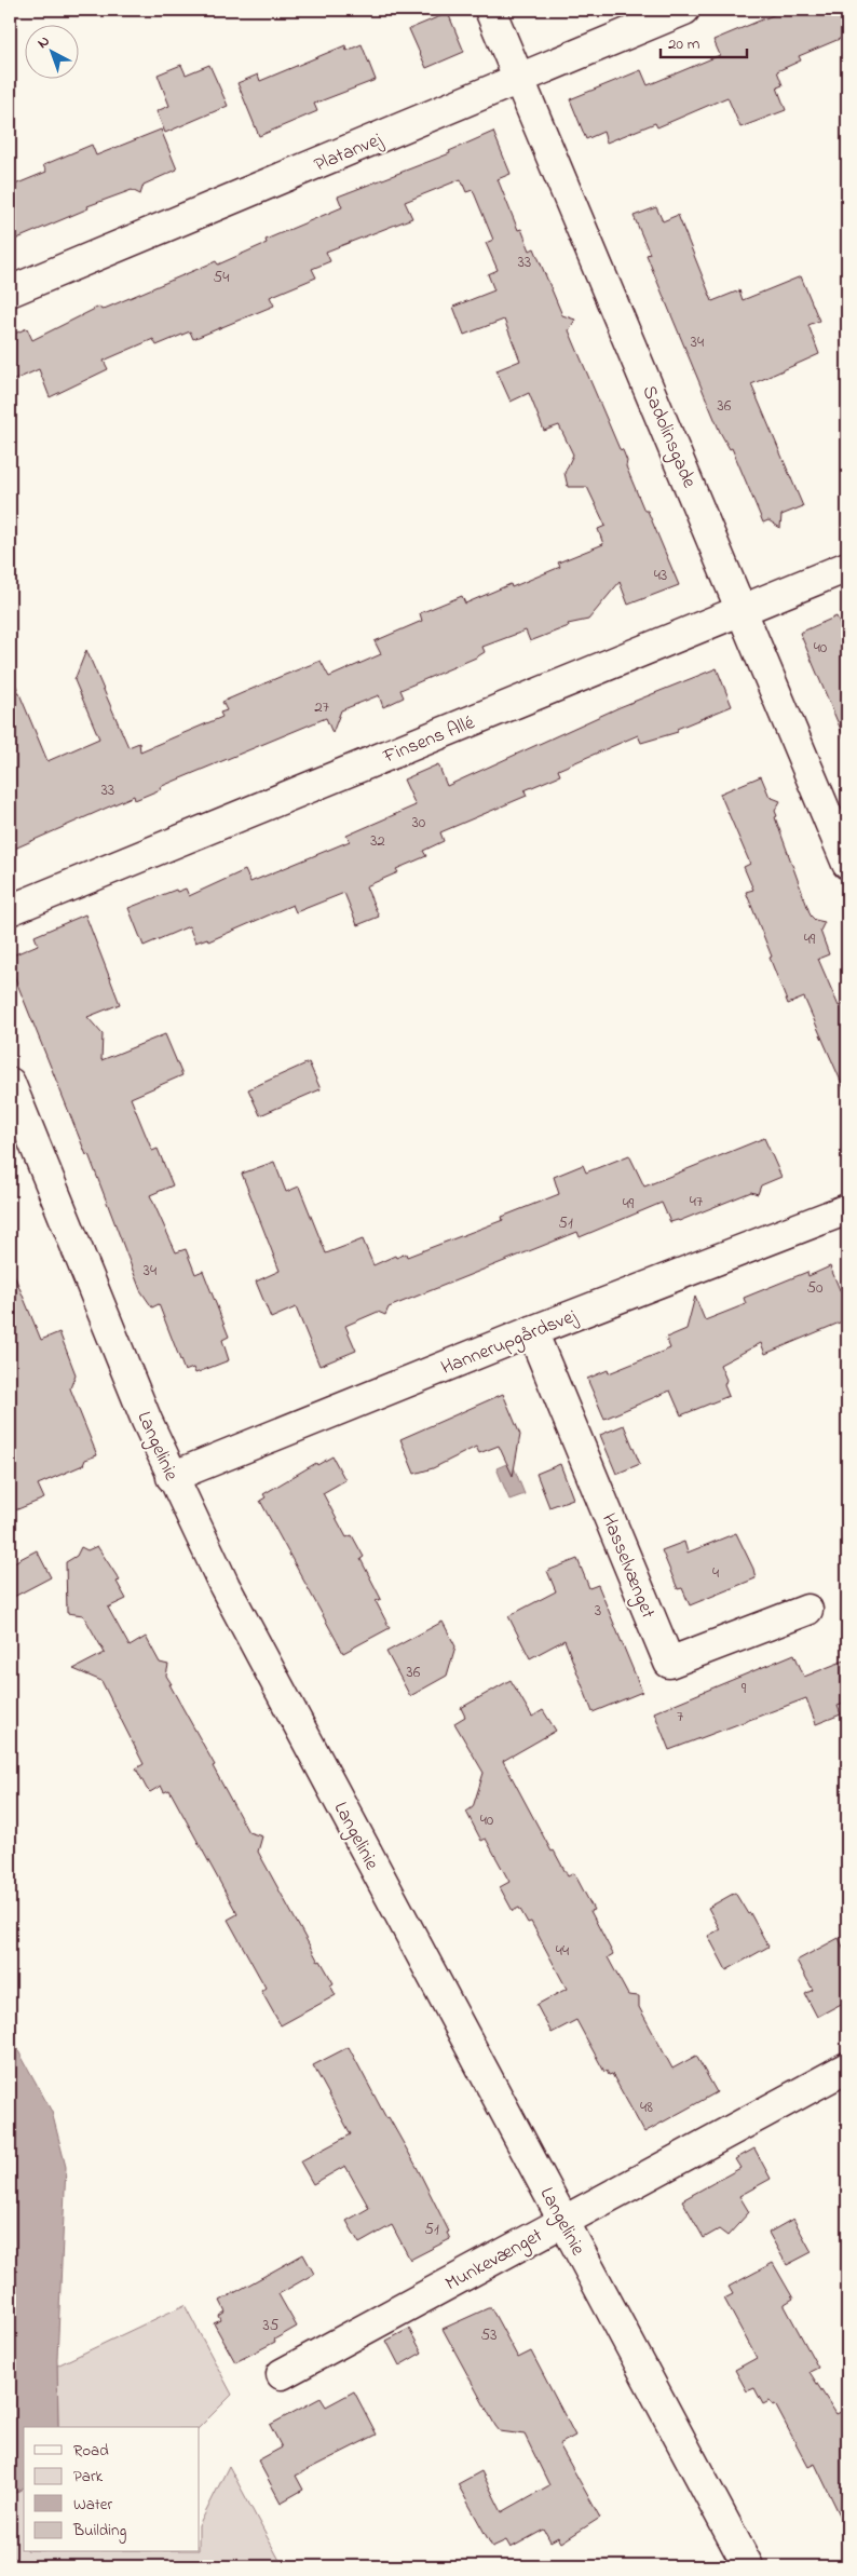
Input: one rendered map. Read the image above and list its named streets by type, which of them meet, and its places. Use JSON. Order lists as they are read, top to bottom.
{
  "streets": {
    "street": [
      "Platanvej",
      "Sadolinsgade",
      "Finsens Allé",
      "Hannerupgårdsvej",
      "Langelinie",
      "Hasselvænget",
      "Munkevænget"
    ]
  },
  "crossings": [
    ["Platanvej", "Sadolinsgade"],
    ["Sadolinsgade", "Finsens Allé"],
    ["Hannerupgårdsvej", "Langelinie"],
    ["Hannerupgårdsvej", "Hasselvænget"],
    ["Langelinie", "Munkevænget"]
  ],
  "house_numbers": [
    "33",
    "54",
    "34",
    "36",
    "43",
    "40",
    "27",
    "33",
    "30",
    "32",
    "49",
    "47",
    "49",
    "51",
    "34",
    "50",
    "4",
    "3",
    "36",
    "9",
    "7",
    "40",
    "44",
    "48",
    "51",
    "35",
    "53"
  ],
  "legend": [
    "Road",
    "Park",
    "Water",
    "Building"
  ],
  "scale_bar": "20 m",
  "north": "top left"
}
